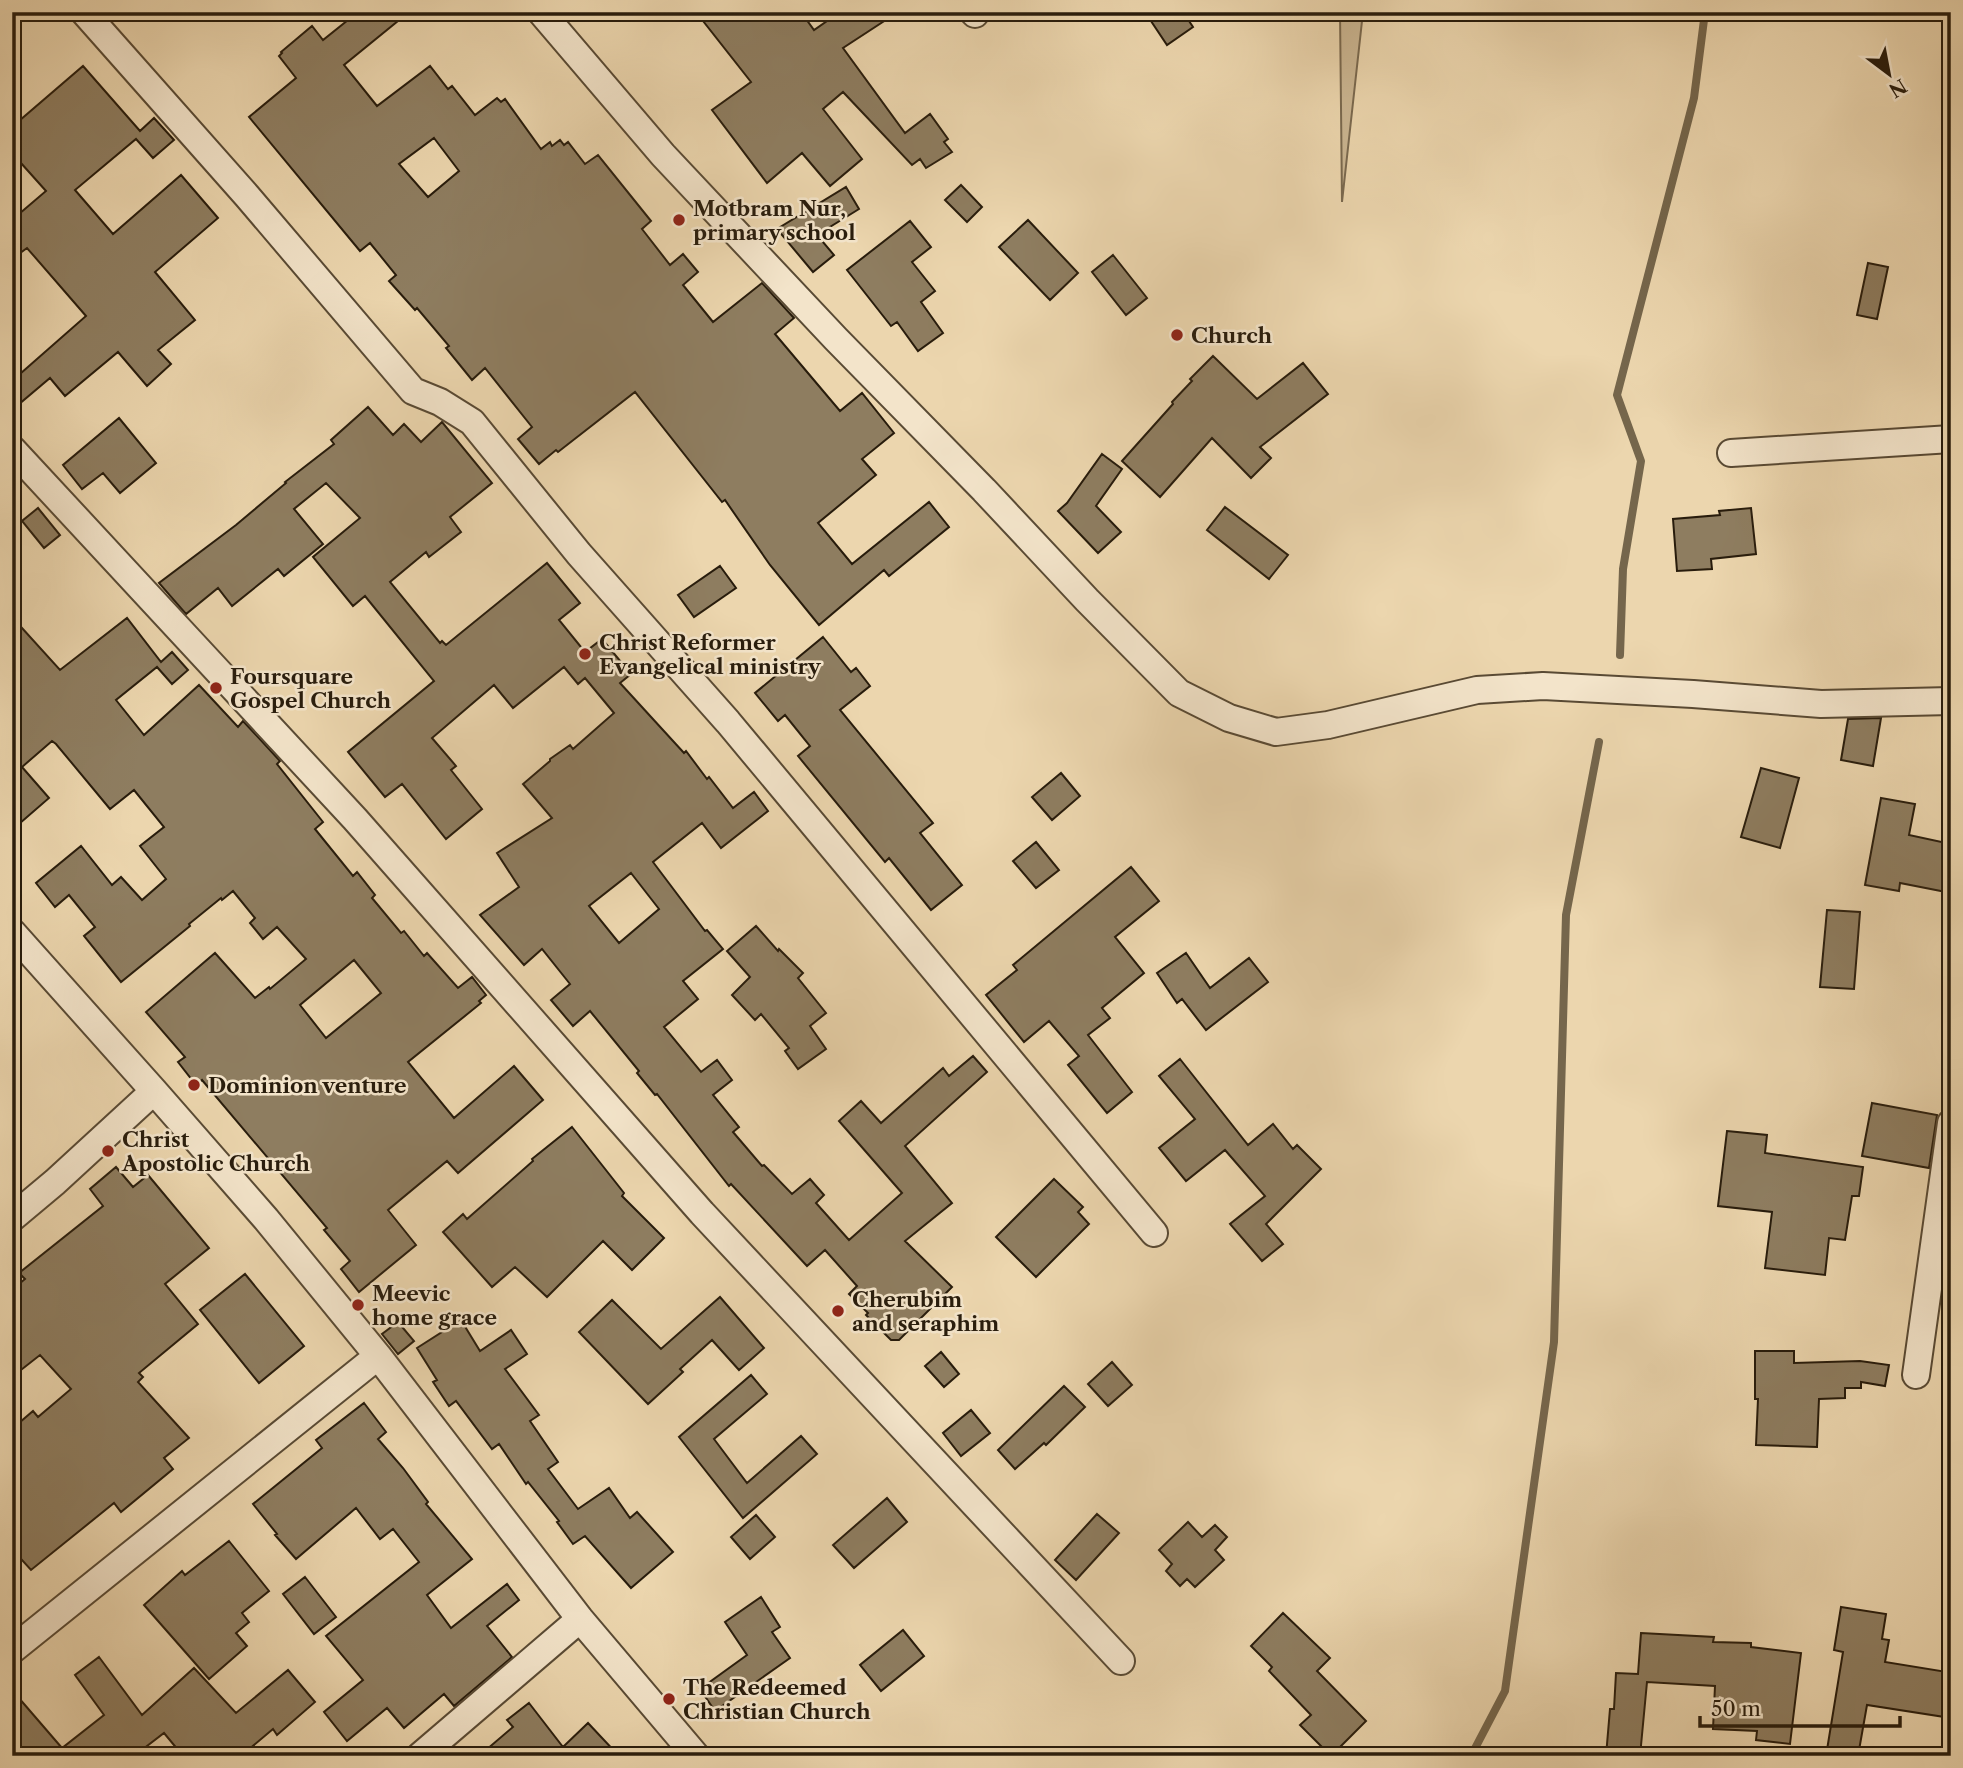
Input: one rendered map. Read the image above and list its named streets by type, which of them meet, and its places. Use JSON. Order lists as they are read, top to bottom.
{
  "places": [
    "Motbram Nur, primary school",
    "Church",
    "Christ Reformer Evangelical ministry",
    "Foursquare Gospel Church",
    "Dominion venture",
    "Christ Apostolic Church",
    "Meevic home grace",
    "Cherubim and seraphim",
    "The Redeemed Christian Church"
  ],
  "scale_bar": "50 m",
  "north": "bottom right"
}
